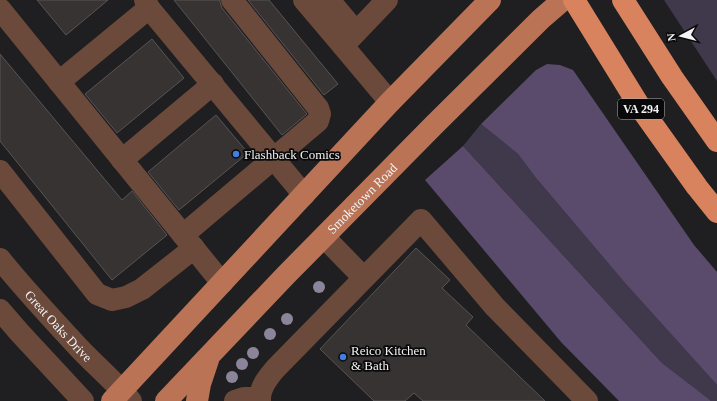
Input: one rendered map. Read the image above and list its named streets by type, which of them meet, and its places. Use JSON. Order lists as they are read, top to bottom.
{
  "streets": {
    "highway": ["VA 294"],
    "main road": ["Smoketown Road"],
    "street": ["Great Oaks Drive"]
  },
  "places": ["Flashback Comics", "Reico Kitchen & Bath"],
  "north": "left"
}
